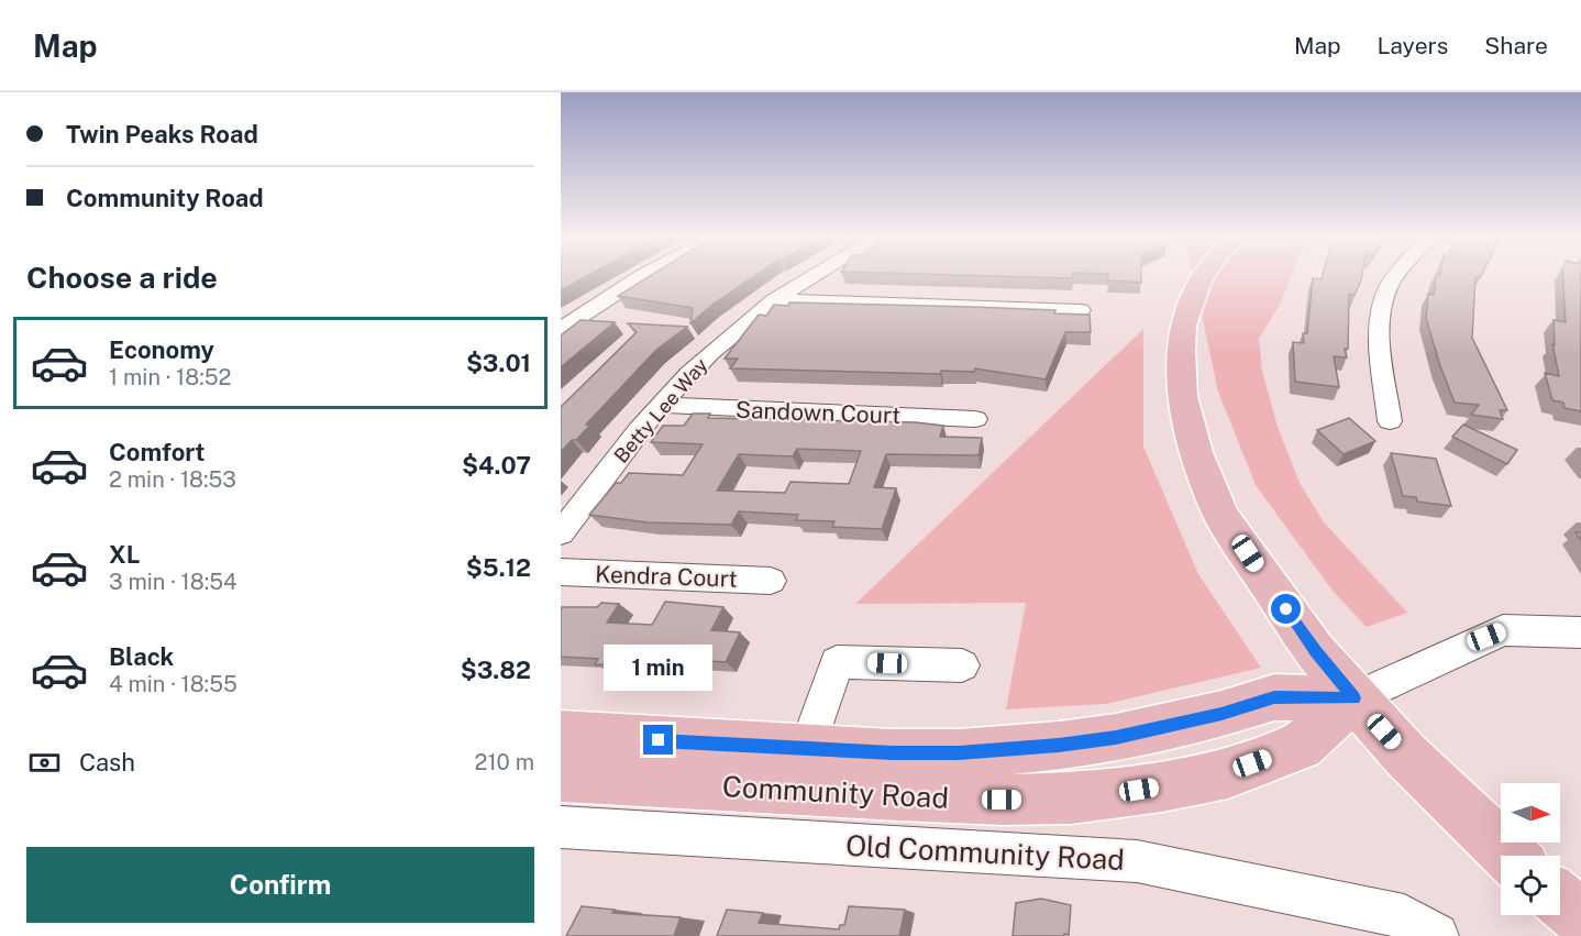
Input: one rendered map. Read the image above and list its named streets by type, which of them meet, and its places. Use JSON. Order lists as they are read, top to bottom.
{
  "streets": {
    "main road": ["Community Road"],
    "street": [
      "Betty Lee Way",
      "Sandown Court",
      "Kendra Court",
      "Old Community Road"
    ]
  },
  "crossings": [
    ["Betty Lee Way", "Sandown Court"]
  ],
  "north": "right",
  "page": {
    "header": "Map",
    "nav": ["Map", "Layers", "Share"],
    "banner": ["Twin Peaks Road", "Community Road"],
    "heading": "Choose a ride",
    "list": [
      {
        "name": "Economy",
        "note": "1 min · 18:52",
        "value": "$3.01"
      },
      {
        "name": "Comfort",
        "note": "2 min · 18:53",
        "value": "$4.07"
      },
      {
        "name": "XL",
        "note": "3 min · 18:54",
        "value": "$5.12"
      },
      {
        "name": "Black",
        "note": "4 min · 18:55",
        "value": "$3.82"
      }
    ],
    "bubble": "1 min",
    "pay": ["Cash", "210 m"],
    "buttons": "Confirm"
  }
}
